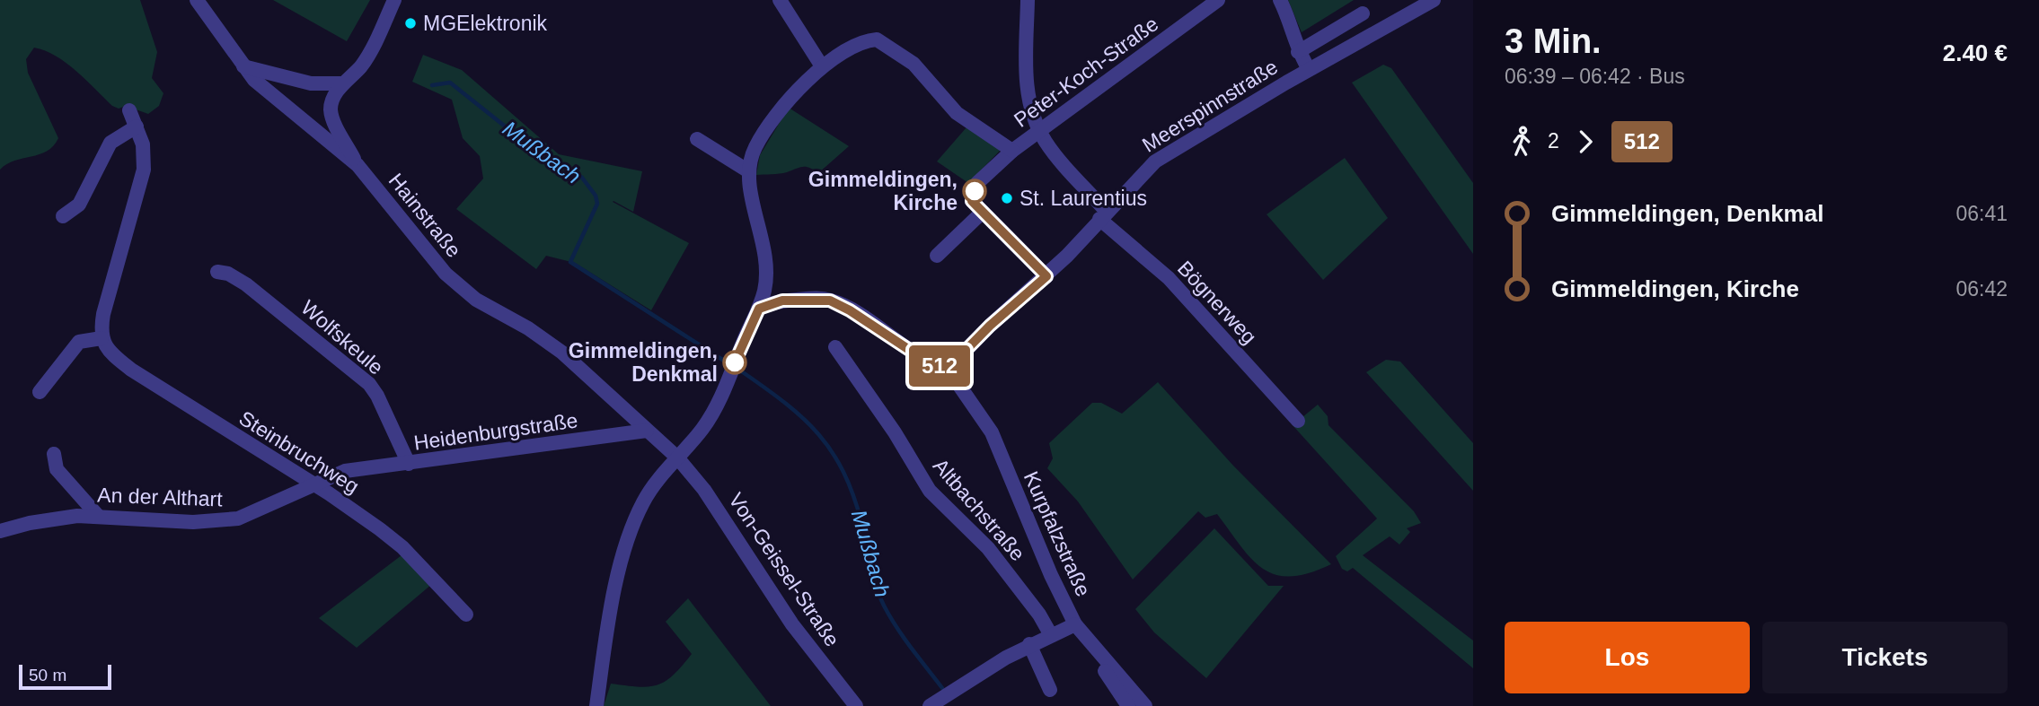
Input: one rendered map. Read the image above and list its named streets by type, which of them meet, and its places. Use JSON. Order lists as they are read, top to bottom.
{
  "streets": {
    "street": [
      "Peter-Koch-Straße",
      "Meerspinnstraße",
      "Hainstraße",
      "Bögnerweg",
      "Wolfskeule",
      "Heidenburgstraße",
      "Steinbruchweg",
      "An der Althart",
      "Altbachstraße",
      "Kurpfalzstraße",
      "Von-Geissel-Straße"
    ]
  },
  "crossings": [
    ["Peter-Koch-Straße", "Bögnerweg"],
    ["Meerspinnstraße", "Bögnerweg"],
    ["Meerspinnstraße", "Kurpfalzstraße"],
    ["Hainstraße", "Heidenburgstraße"],
    ["Wolfskeule", "Heidenburgstraße"],
    ["Heidenburgstraße", "Steinbruchweg"],
    ["Heidenburgstraße", "An der Althart"],
    ["Steinbruchweg", "An der Althart"]
  ],
  "water": ["Mußbach"],
  "places": [
    "MGElektronik",
    "Gimmeldingen, Kirche",
    "St. Laurentius",
    "Gimmeldingen, Denkmal"
  ],
  "lines": ["bus line 512"],
  "scale_bar": "50 m",
  "page": {
    "on_map": "512",
    "heading": ["3 Min.", "06:39 – 06:42 · Bus", "2.40 €"],
    "legs": ["2", "512"],
    "list": [
      {
        "name": "Gimmeldingen, Denkmal",
        "value": "06:41"
      },
      {
        "name": "Gimmeldingen, Kirche",
        "value": "06:42"
      }
    ],
    "buttons": ["Los", "Tickets"],
    "scale": "50 m"
  }
}
